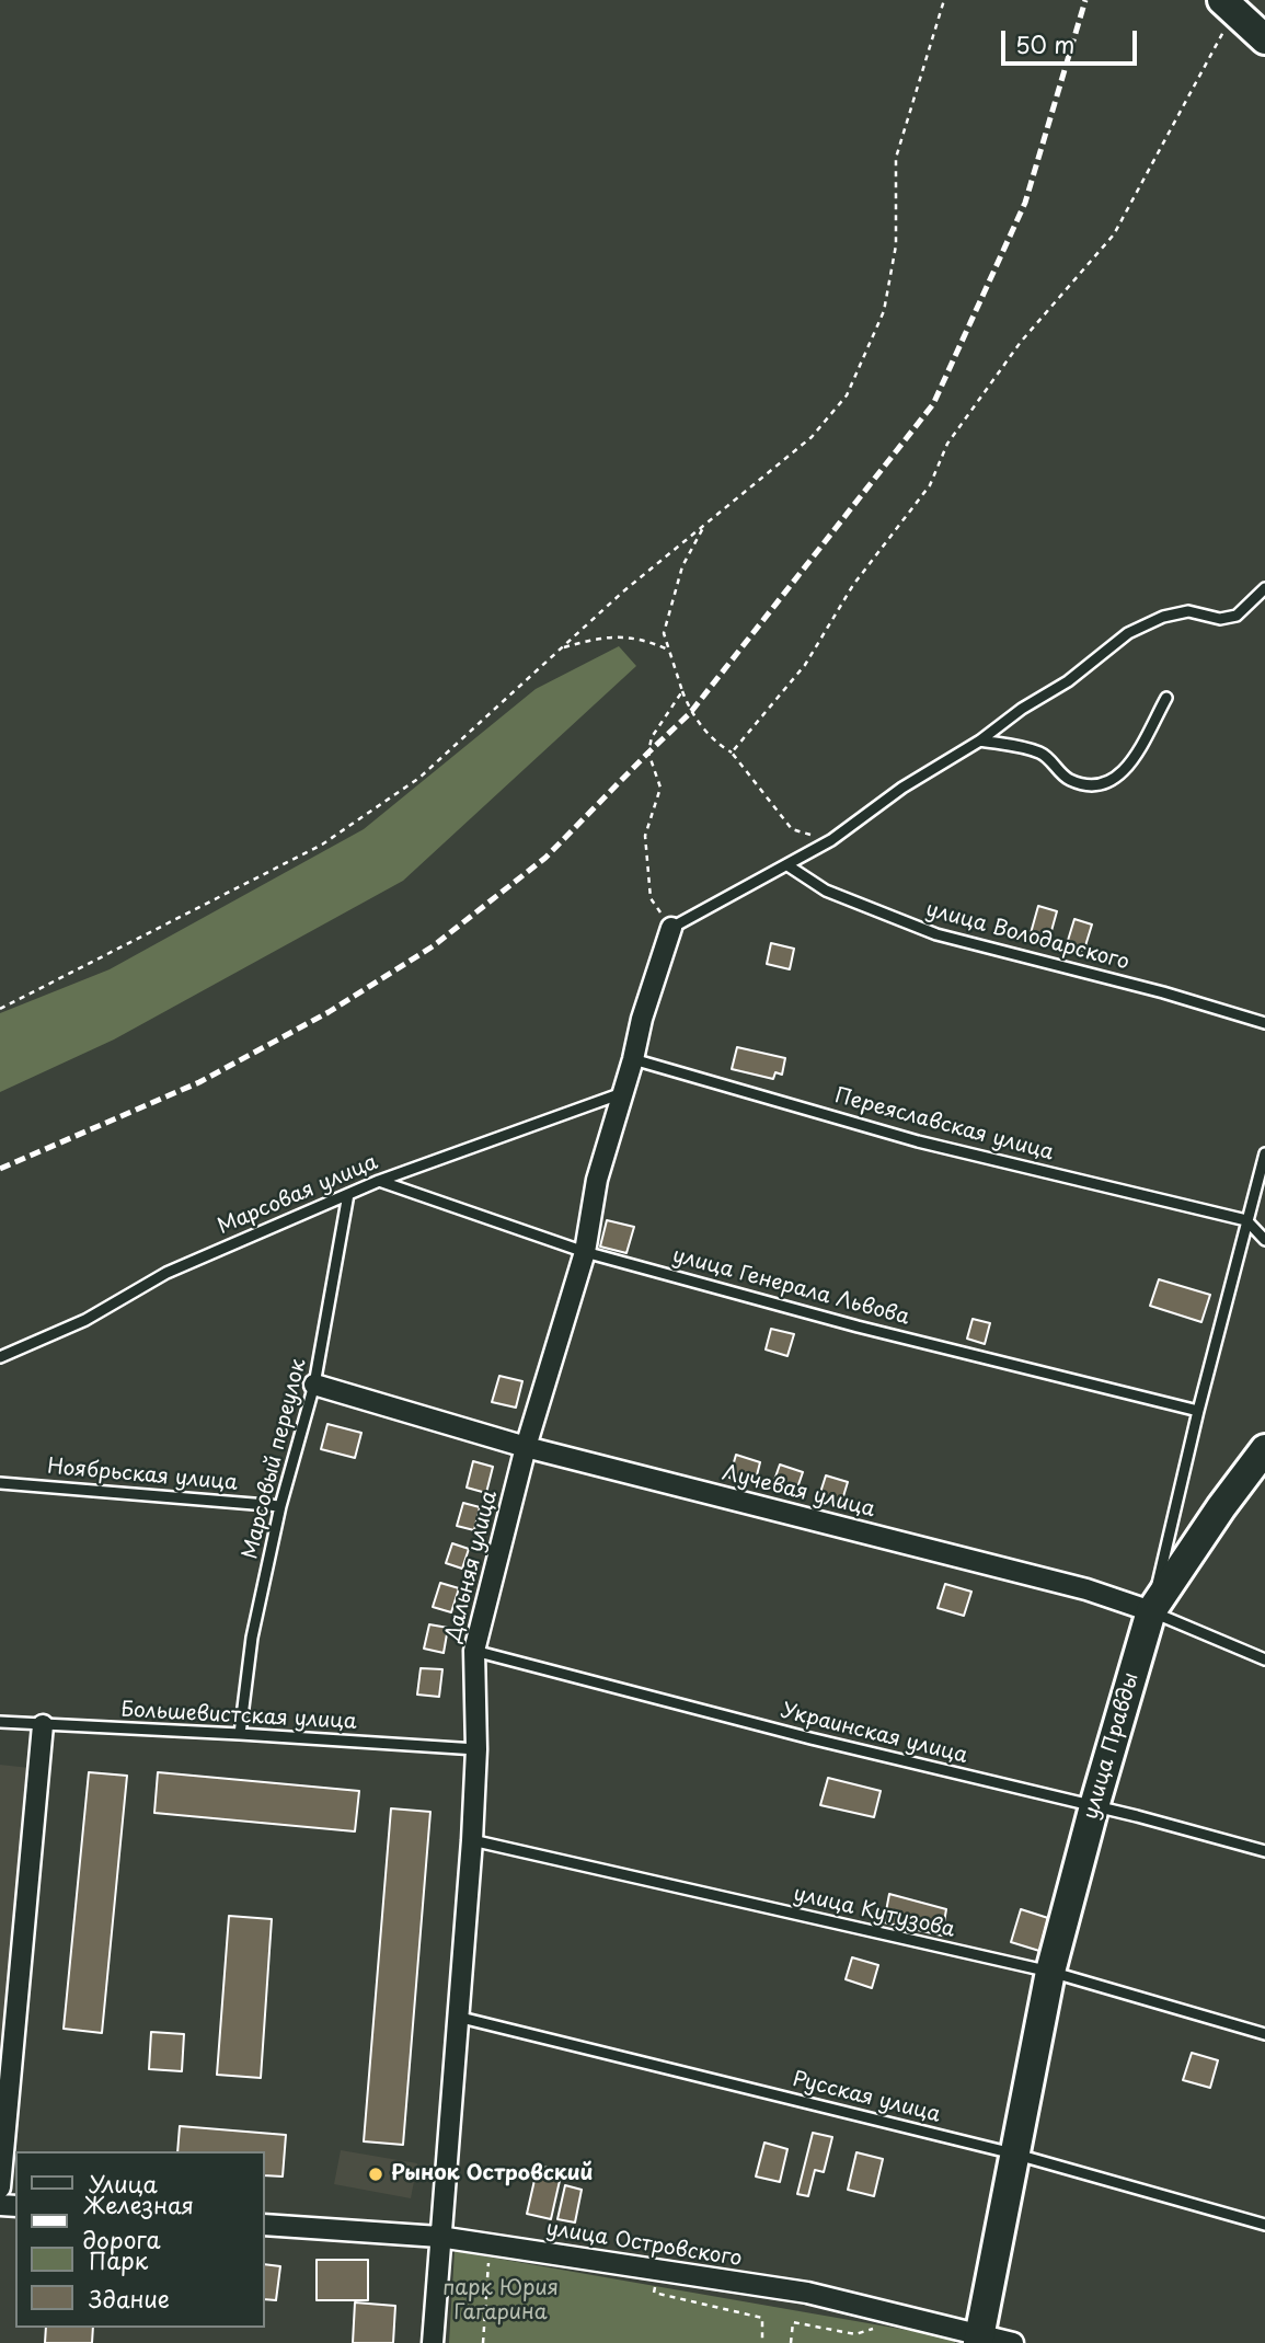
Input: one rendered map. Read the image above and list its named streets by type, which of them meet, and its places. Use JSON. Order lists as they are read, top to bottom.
{
  "streets": {
    "main road": ["улица Правды"],
    "street": ["Лучевая улица", "Дальняя улица", "улица Островского"],
    "lane": [
      "улица Володарского",
      "Переяславская улица",
      "Марсовая улица",
      "улица Генерала Львова",
      "Марсовый переулок",
      "Ноябрьская улица",
      "Большевистская улица",
      "Украинская улица",
      "улица Кутузова",
      "Русская улица"
    ]
  },
  "crossings": [
    ["Переяславская улица", "Дальняя улица"],
    ["Переяславская улица", "улица Правды"],
    ["Марсовая улица", "улица Генерала Львова"],
    ["Марсовая улица", "Марсовый переулок"],
    ["Марсовая улица", "Дальняя улица"],
    ["улица Генерала Львова", "Дальняя улица"],
    ["улица Генерала Львова", "улица Правды"],
    ["Марсовый переулок", "Ноябрьская улица"],
    ["Марсовый переулок", "Лучевая улица"],
    ["Марсовый переулок", "Большевистская улица"],
    ["Лучевая улица", "Дальняя улица"],
    ["Лучевая улица", "улица Правды"],
    ["Дальняя улица", "Большевистская улица"],
    ["Дальняя улица", "Украинская улица"],
    ["Дальняя улица", "улица Кутузова"],
    ["Дальняя улица", "Русская улица"],
    ["Дальняя улица", "улица Островского"],
    ["Украинская улица", "улица Правды"],
    ["улица Правды", "улица Кутузова"],
    ["улица Правды", "Русская улица"],
    ["улица Правды", "улица Островского"]
  ],
  "parks": ["парк Юрия Гагарина"],
  "places": ["Рынок Островский"],
  "legend": [
    "Улица",
    "Железная дорога",
    "Парк",
    "Здание"
  ],
  "scale_bar": "50 m"
}
